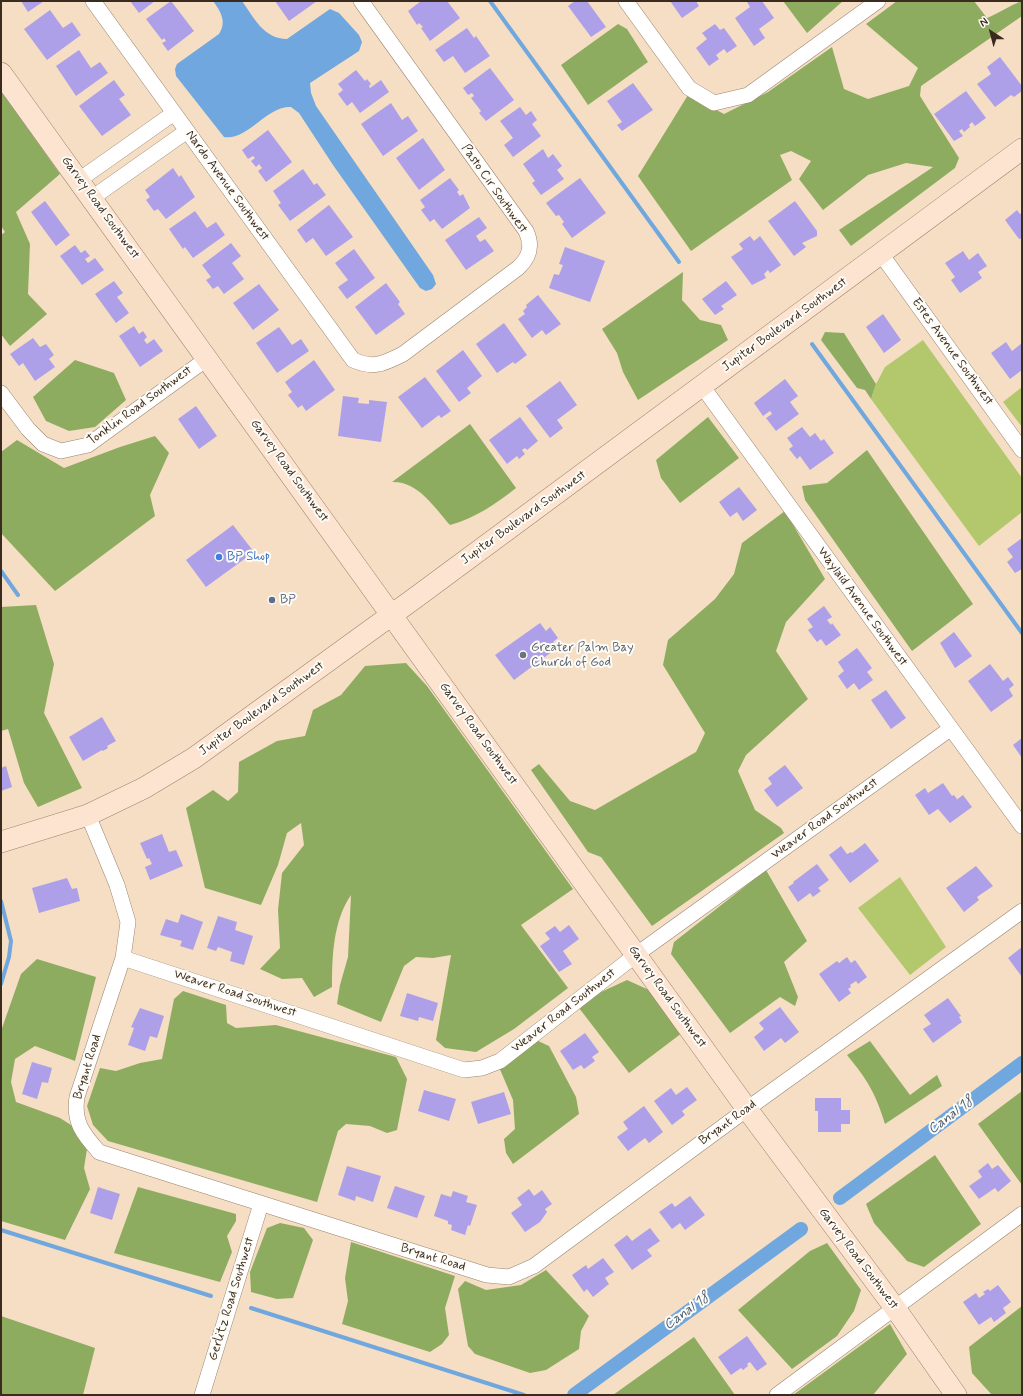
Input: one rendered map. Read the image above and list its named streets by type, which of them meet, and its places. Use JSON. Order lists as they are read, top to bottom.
{
  "streets": {
    "street": [
      "Nardo Avenue Southwest",
      "Pasto Cir Southwest",
      "Garvey Road Southwest",
      "Jupiter Boulevard Southwest",
      "Estes Avenue Southwest",
      "Tonklin Road Southwest",
      "Waylaid Avenue Southwest",
      "Weaver Road Southwest",
      "Bryant Road",
      "Gerlitz Road Southwest"
    ]
  },
  "crossings": [
    ["Nardo Avenue Southwest", "Pasto Cir Southwest"],
    ["Garvey Road Southwest", "Jupiter Boulevard Southwest"],
    ["Garvey Road Southwest", "Tonklin Road Southwest"],
    ["Garvey Road Southwest", "Weaver Road Southwest"],
    ["Garvey Road Southwest", "Bryant Road"],
    ["Jupiter Boulevard Southwest", "Estes Avenue Southwest"],
    ["Jupiter Boulevard Southwest", "Waylaid Avenue Southwest"],
    ["Jupiter Boulevard Southwest", "Bryant Road"],
    ["Waylaid Avenue Southwest", "Weaver Road Southwest"],
    ["Weaver Road Southwest", "Bryant Road"],
    ["Bryant Road", "Gerlitz Road Southwest"]
  ],
  "water": ["Canal 18"],
  "places": ["BP Shop", "BP", "Greater Palm Bay Church of God"],
  "north": "top left"
}
